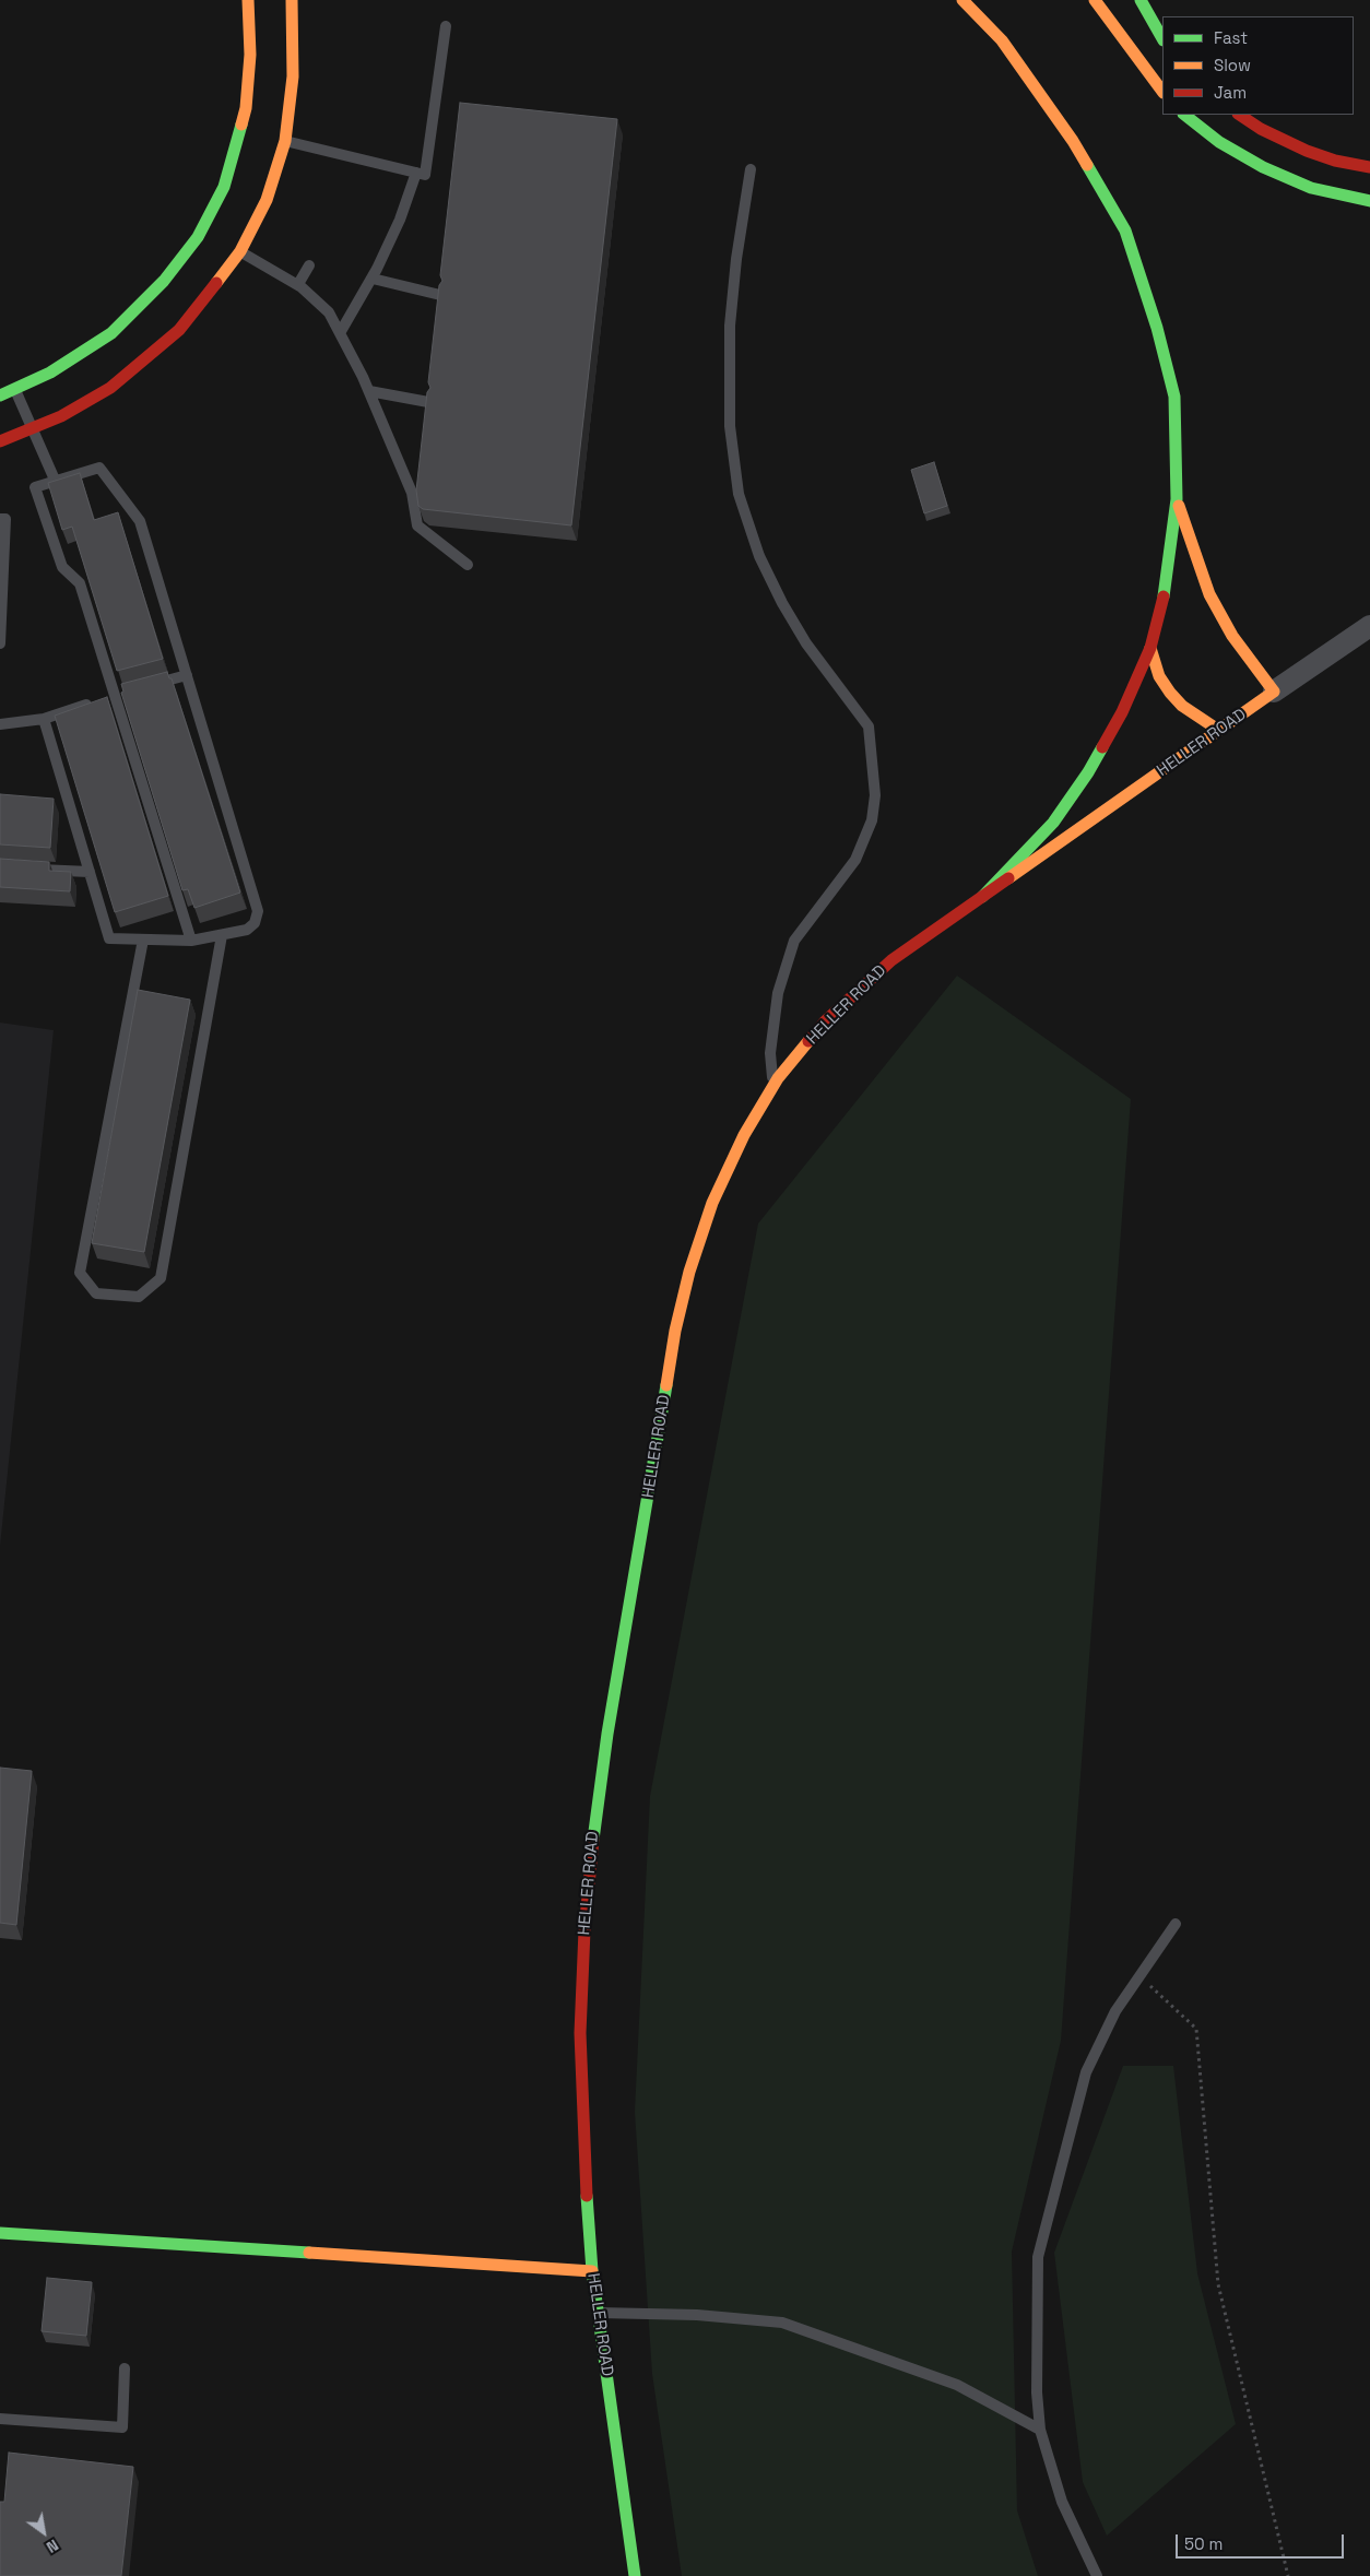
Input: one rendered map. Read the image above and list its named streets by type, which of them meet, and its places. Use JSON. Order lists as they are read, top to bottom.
{
  "streets": {
    "main road": ["HELLER ROAD"]
  },
  "legend": ["Fast", "Slow", "Jam"],
  "scale_bar": "50 m",
  "north": "bottom right"
}
